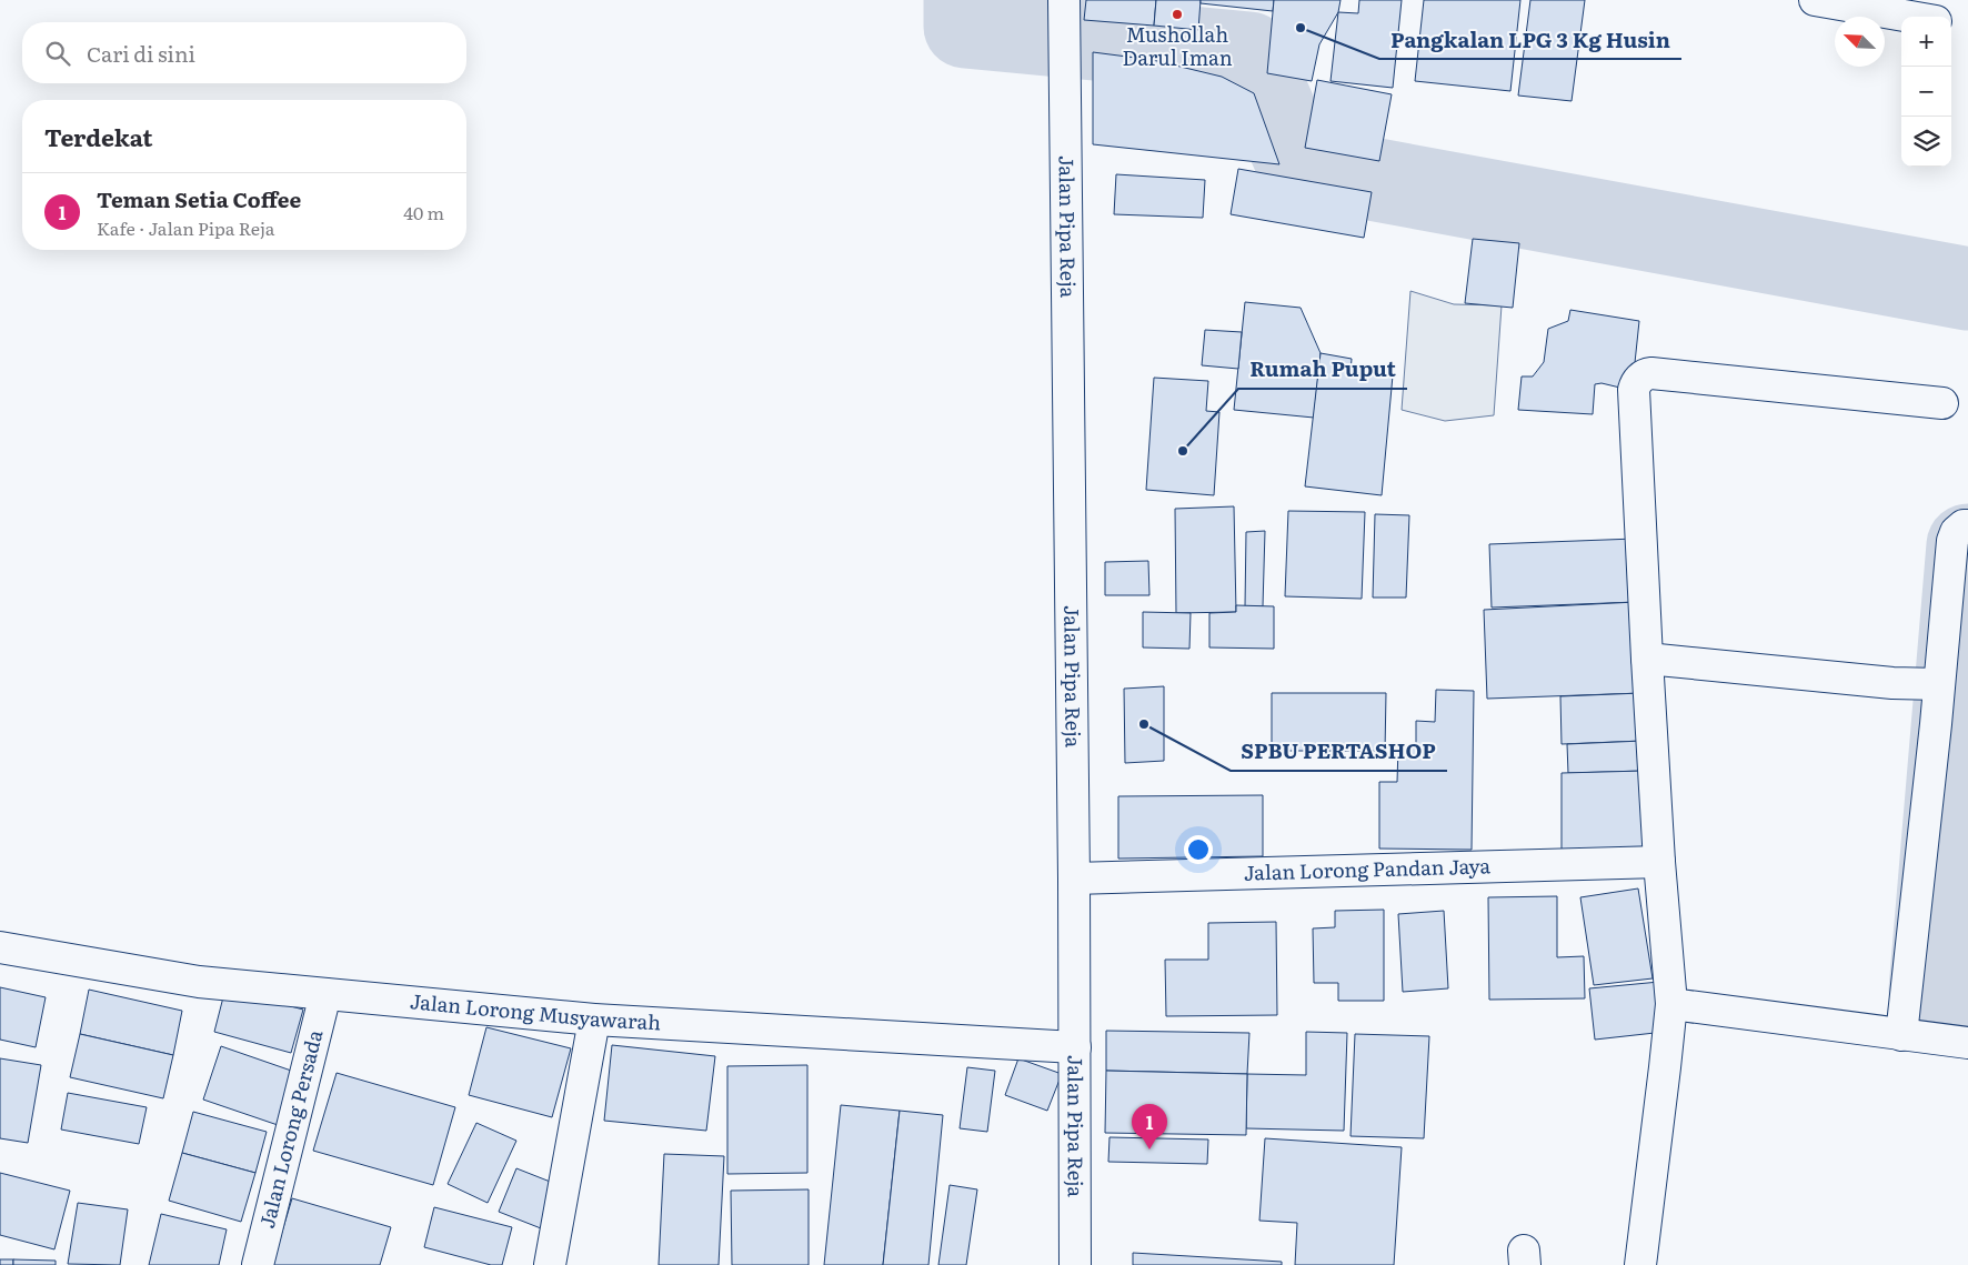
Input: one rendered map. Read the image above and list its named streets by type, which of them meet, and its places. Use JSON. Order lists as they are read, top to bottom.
{
  "streets": {
    "street": [
      "Jalan Pipa Reja",
      "Jalan Lorong Pandan Jaya",
      "Jalan Lorong Musyawarah",
      "Jalan Lorong Persada"
    ]
  },
  "crossings": [
    ["Jalan Pipa Reja", "Jalan Lorong Pandan Jaya"],
    ["Jalan Pipa Reja", "Jalan Lorong Musyawarah"],
    ["Jalan Lorong Musyawarah", "Jalan Lorong Persada"]
  ],
  "places": [
    "Mushollah Darul Iman",
    "Pangkalan LPG 3 Kg Husin",
    "Rumah Puput",
    "SPBU PERTASHOP"
  ],
  "north": "top left",
  "page": {
    "map_buttons": ["+", "−"],
    "search": "Cari di sini",
    "heading": "Terdekat",
    "list": [
      {
        "mark": "1",
        "name": "Teman Setia Coffee",
        "note": "Kafe · Jalan Pipa Reja",
        "value": "40 m"
      }
    ],
    "pins": "1"
  }
}
